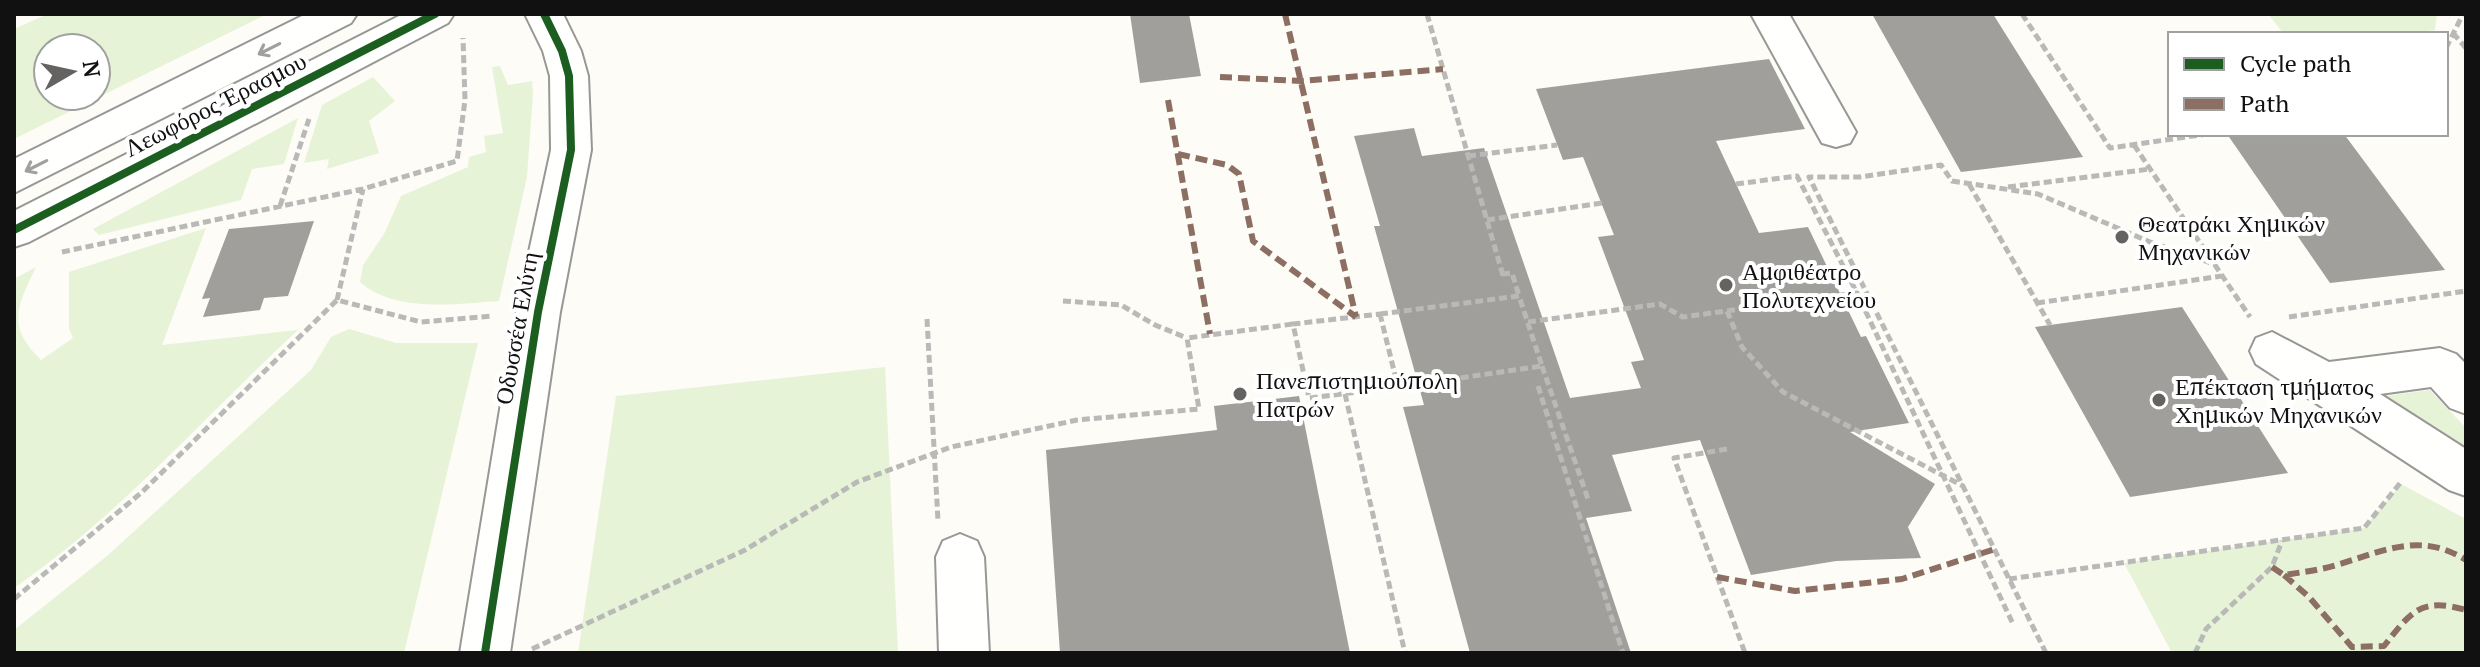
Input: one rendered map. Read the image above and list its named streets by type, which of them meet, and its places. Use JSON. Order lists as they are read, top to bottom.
{
  "streets": {
    "street": ["Λεωφόρος Έρασμου", "Οδυσσέα Ελύτη"]
  },
  "places": [
    "Θεατράκι Χημικών Μηχανικών",
    "Αμφιθέατρο Πολυτεχνείου",
    "Πανεπιστημιούπολη Πατρών",
    "Επέκταση τμήματος Χημικών Μηχανικών"
  ],
  "legend": ["Cycle path", "Path"],
  "north": "right"
}
